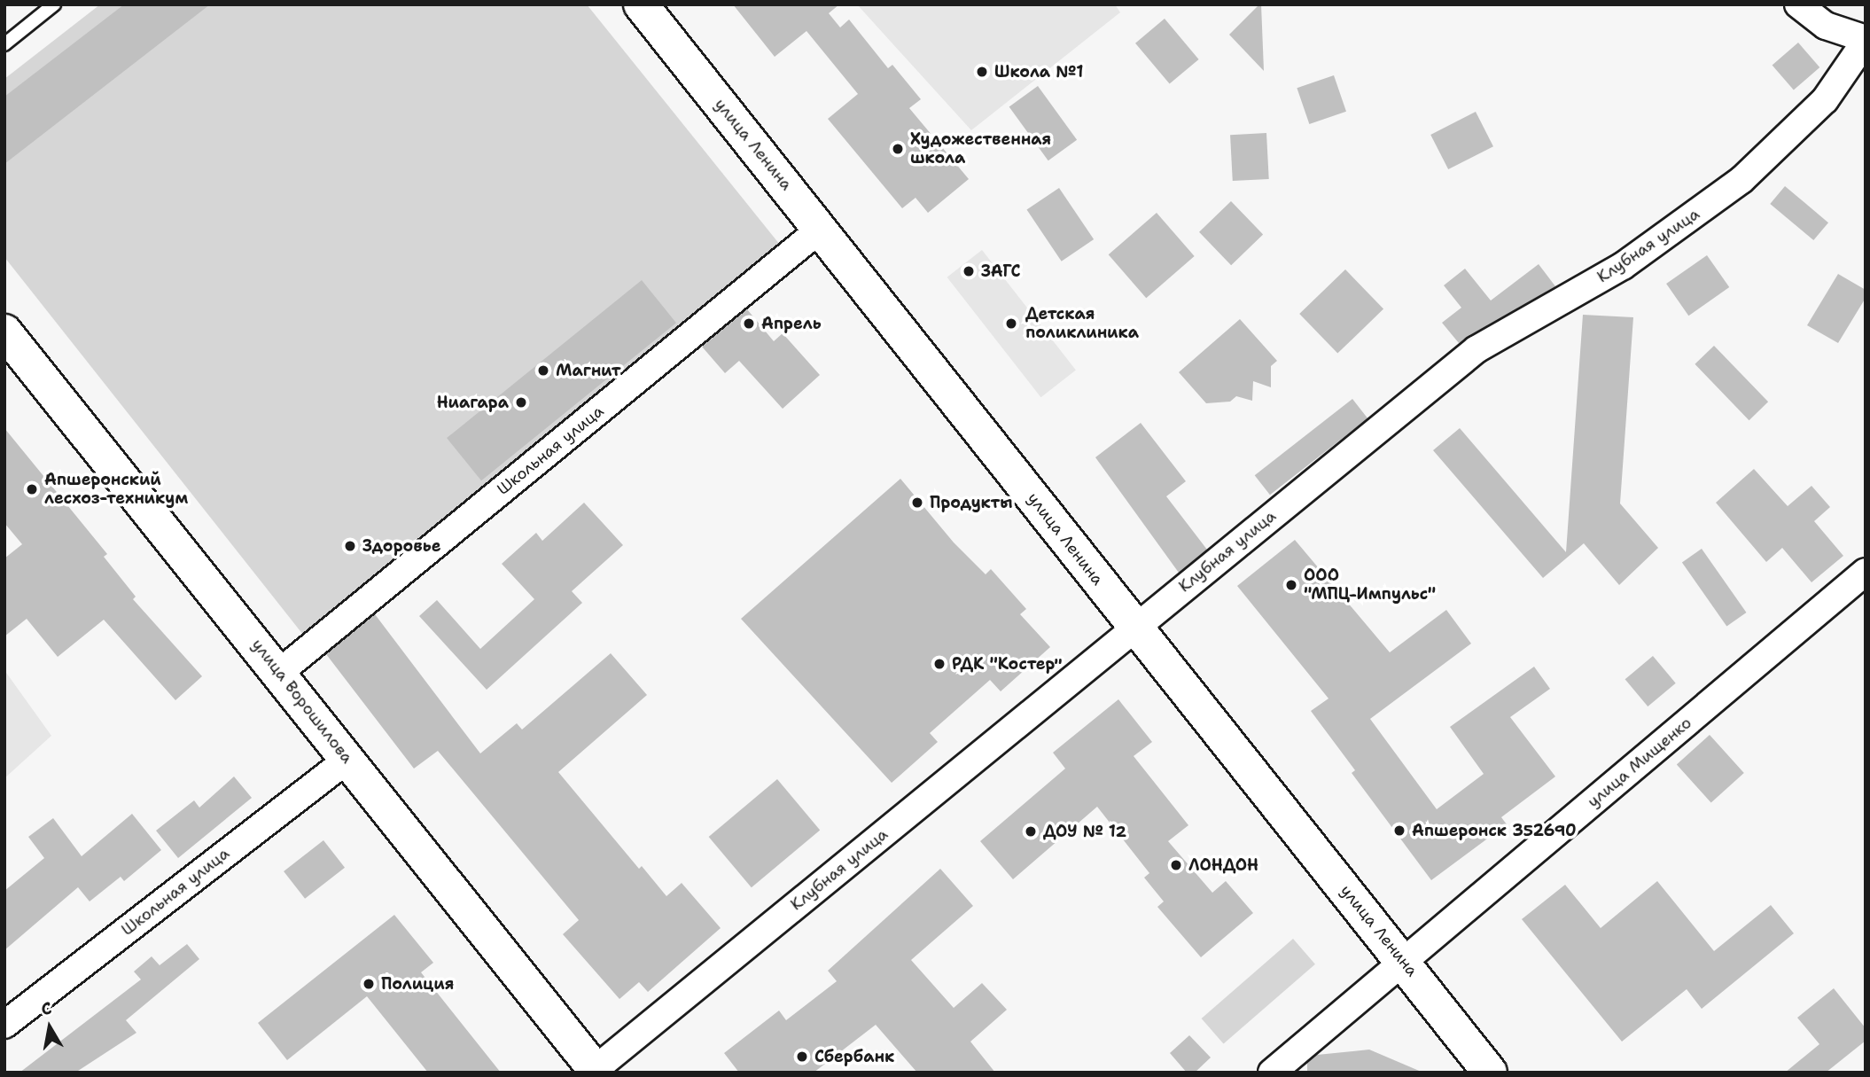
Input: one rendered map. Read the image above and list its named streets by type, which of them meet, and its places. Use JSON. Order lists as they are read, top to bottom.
{
  "streets": {
    "main road": ["улица Ленина", "улица Ворошилова"],
    "street": ["Клубная улица", "Школьная улица", "улица Мищенко"]
  },
  "crossings": [
    ["улица Ленина", "Клубная улица"],
    ["улица Ленина", "Школьная улица"],
    ["улица Ленина", "улица Мищенко"],
    ["Клубная улица", "улица Ворошилова"],
    ["Школьная улица", "улица Ворошилова"]
  ],
  "places": [
    "Школа №1",
    "Художественная школа",
    "ЗАГС",
    "Апрель",
    "Детская поликлиника",
    "Магнит",
    "Ниагара",
    "Апшеронский лесхоз-техникум",
    "Продукты",
    "Здоровье",
    "ООО \"МПЦ-Импульс\"",
    "РДК \"Костер\"",
    "Апшеронск 352690",
    "ДОУ № 12",
    "ЛОНДОН",
    "Полиция",
    "Сбербанк"
  ],
  "north": "top"
}
